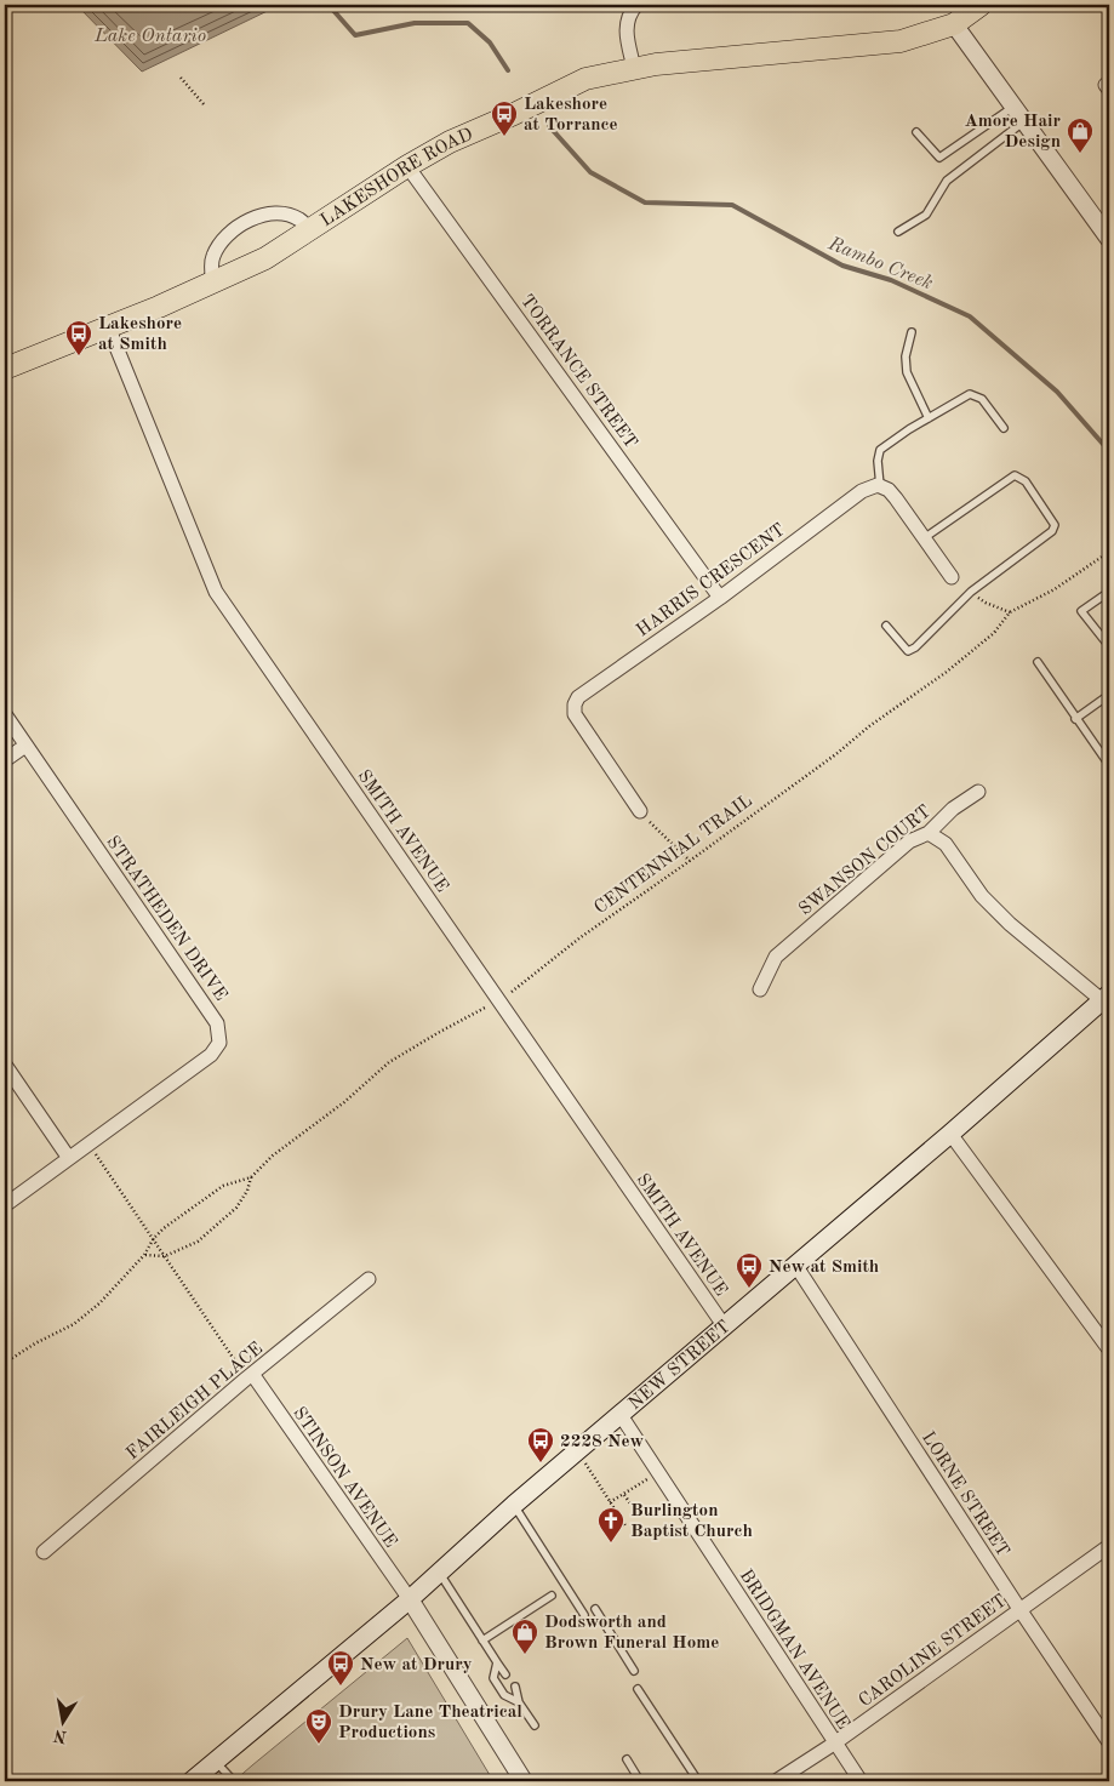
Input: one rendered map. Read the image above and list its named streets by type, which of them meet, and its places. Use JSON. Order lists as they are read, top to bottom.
{
  "streets": {
    "main road": ["LAKESHORE ROAD", "NEW STREET"],
    "street": [
      "TORRANCE STREET",
      "HARRIS CRESCENT",
      "SMITH AVENUE",
      "SWANSON COURT",
      "STRATHEDEN DRIVE",
      "FAIRLEIGH PLACE",
      "STINSON AVENUE",
      "LORNE STREET",
      "BRIDGMAN AVENUE",
      "CAROLINE STREET"
    ],
    "path": ["CENTENNIAL TRAIL"]
  },
  "crossings": [
    ["LAKESHORE ROAD", "TORRANCE STREET"],
    ["LAKESHORE ROAD", "SMITH AVENUE"],
    ["TORRANCE STREET", "HARRIS CRESCENT"],
    ["SMITH AVENUE", "CENTENNIAL TRAIL"],
    ["SMITH AVENUE", "NEW STREET"],
    ["NEW STREET", "STINSON AVENUE"],
    ["NEW STREET", "LORNE STREET"],
    ["NEW STREET", "BRIDGMAN AVENUE"],
    ["FAIRLEIGH PLACE", "STINSON AVENUE"],
    ["LORNE STREET", "CAROLINE STREET"],
    ["BRIDGMAN AVENUE", "CAROLINE STREET"]
  ],
  "water": ["Lake Ontario", "Rambo Creek"],
  "places": {
    "bus stop": [
      "Lakeshore at Torrance",
      "Lakeshore at Smith",
      "New at Smith",
      "2228 New",
      "New at Drury"
    ],
    "shop": ["Amore Hair Design", "Dodsworth and Brown Funeral Home"],
    "church": ["Burlington Baptist Church"],
    "theatre": ["Drury Lane Theatrical Productions"]
  },
  "north": "bottom"
}
